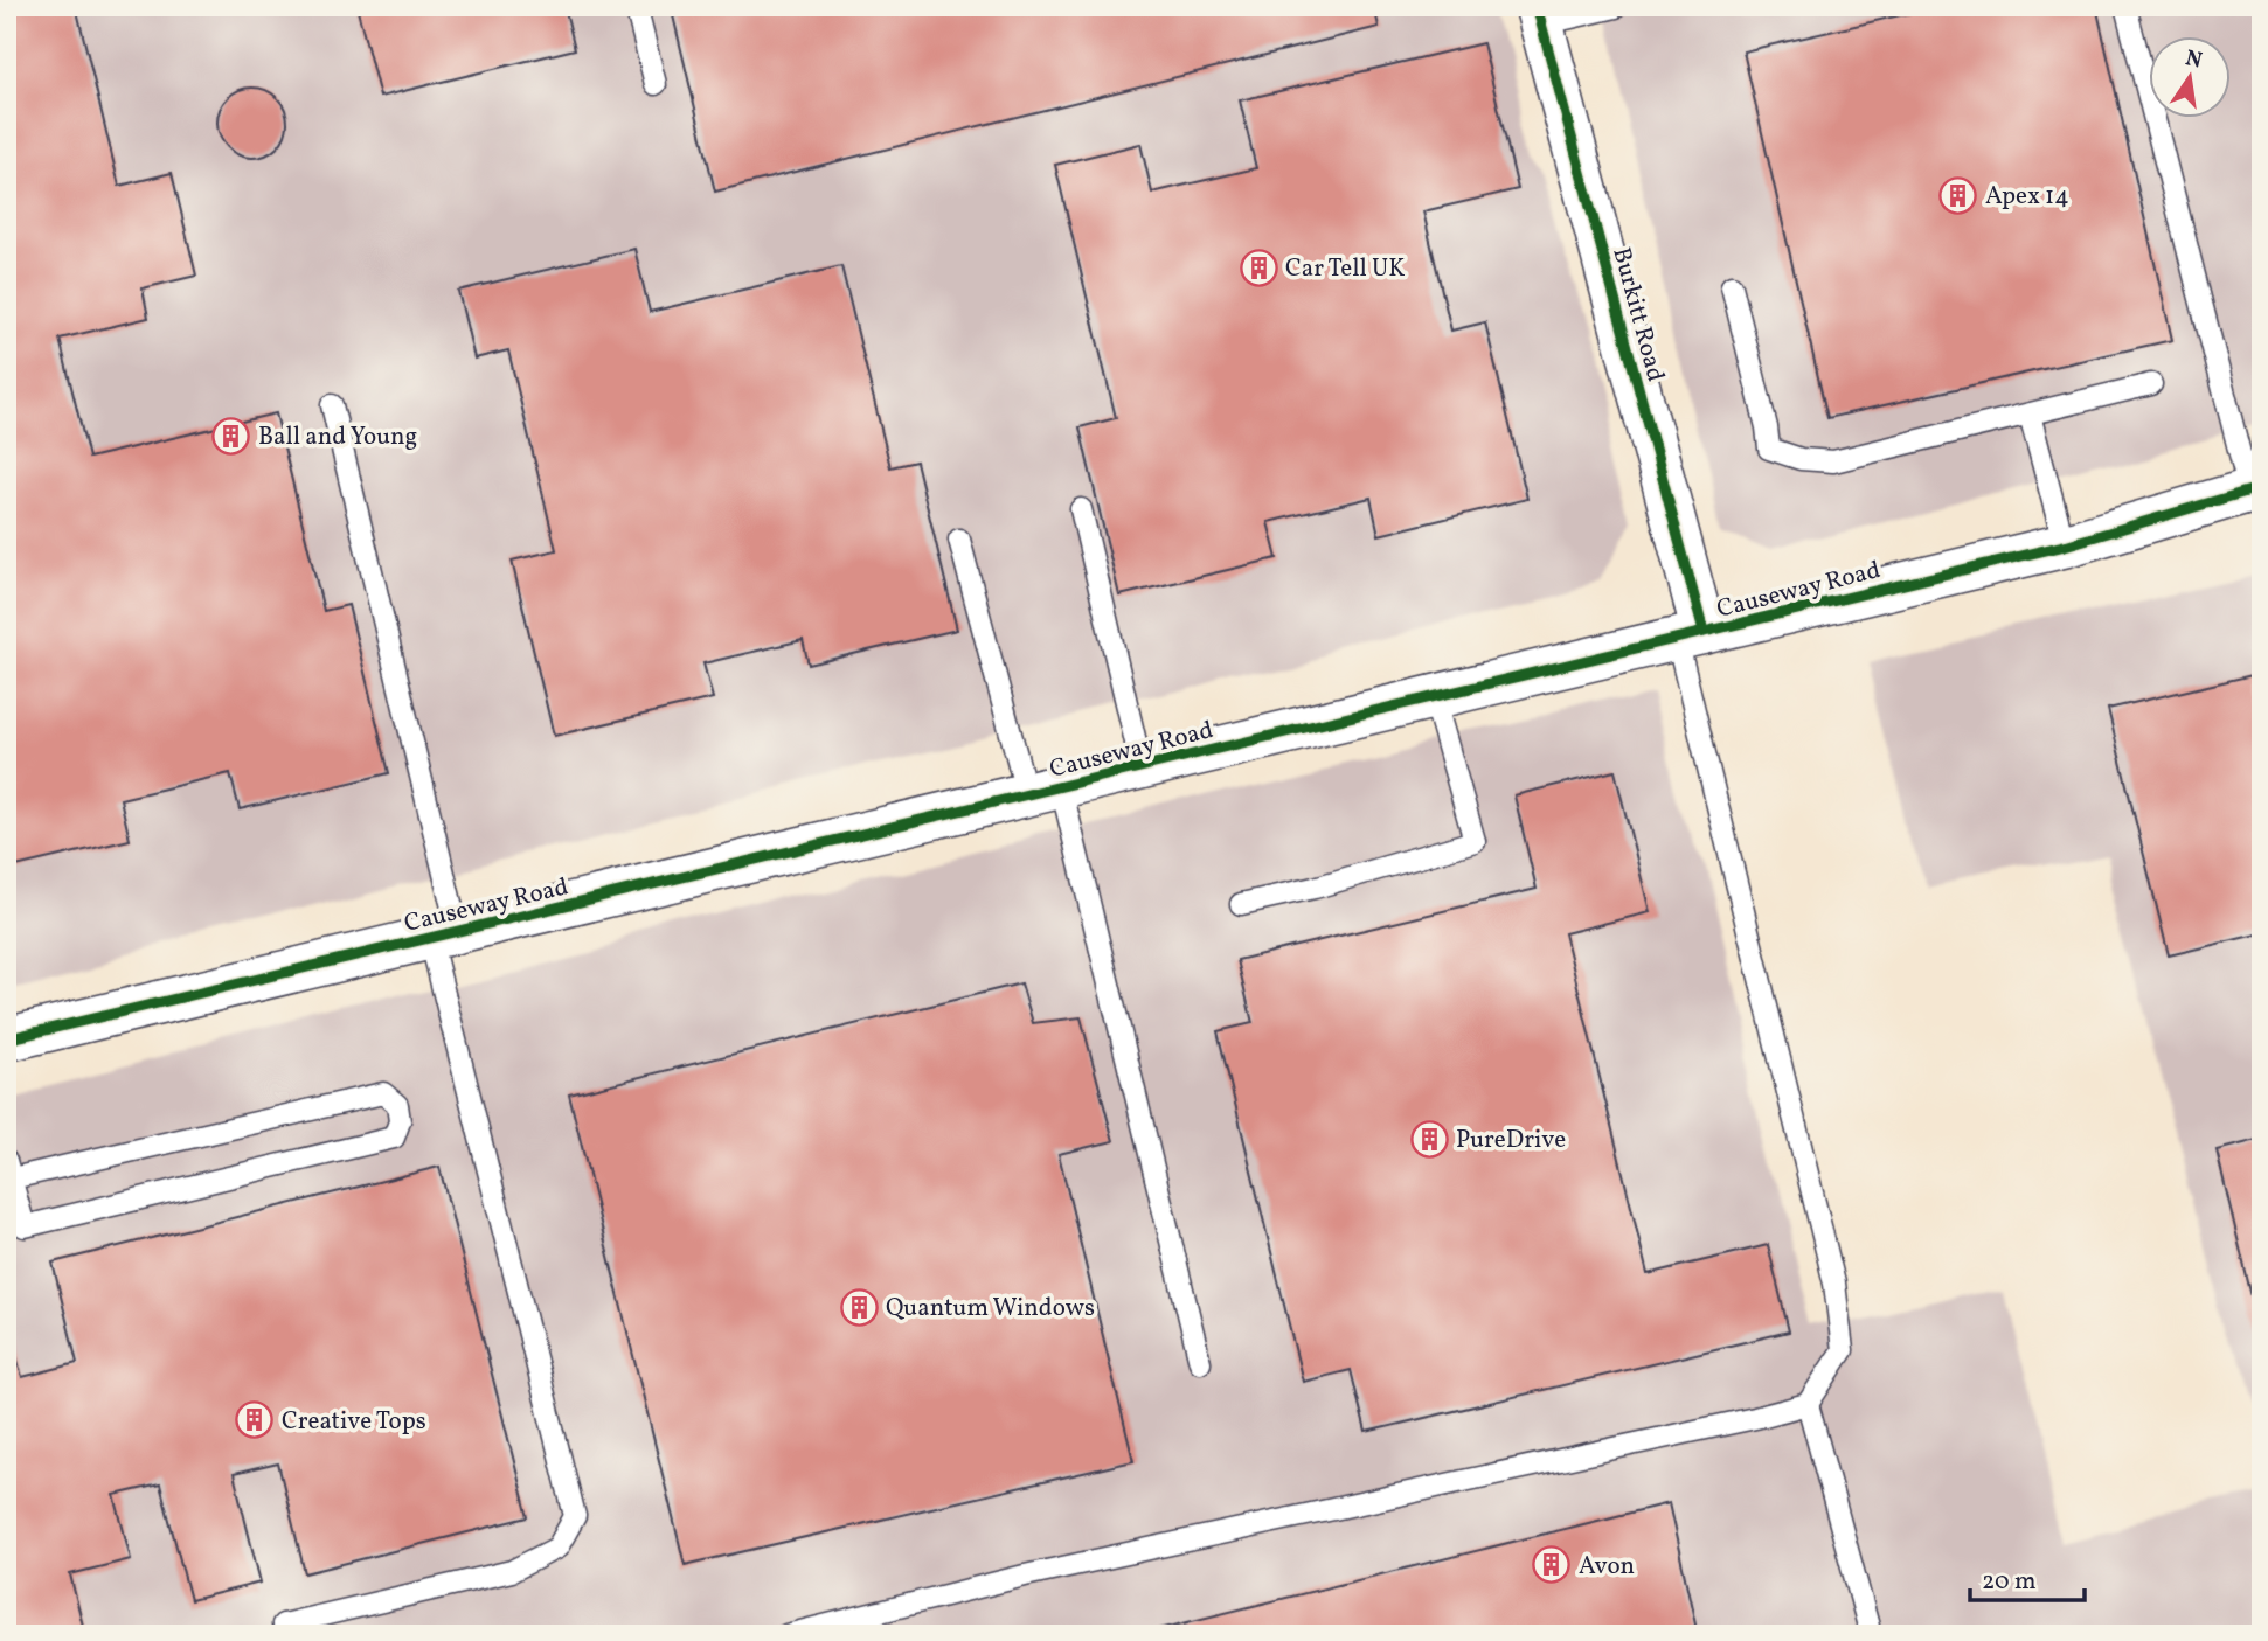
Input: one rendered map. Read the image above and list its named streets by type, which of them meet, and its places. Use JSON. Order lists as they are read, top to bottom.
{
  "streets": {
    "street": ["Burkitt Road", "Causeway Road"]
  },
  "crossings": [
    ["Burkitt Road", "Causeway Road"]
  ],
  "places": {
    "building": [
      "Apex 14",
      "Car Tell UK",
      "Ball and Young",
      "PureDrive",
      "Quantum Windows",
      "Creative Tops",
      "Avon"
    ]
  },
  "scale_bar": "20 m",
  "north": "top"
}
